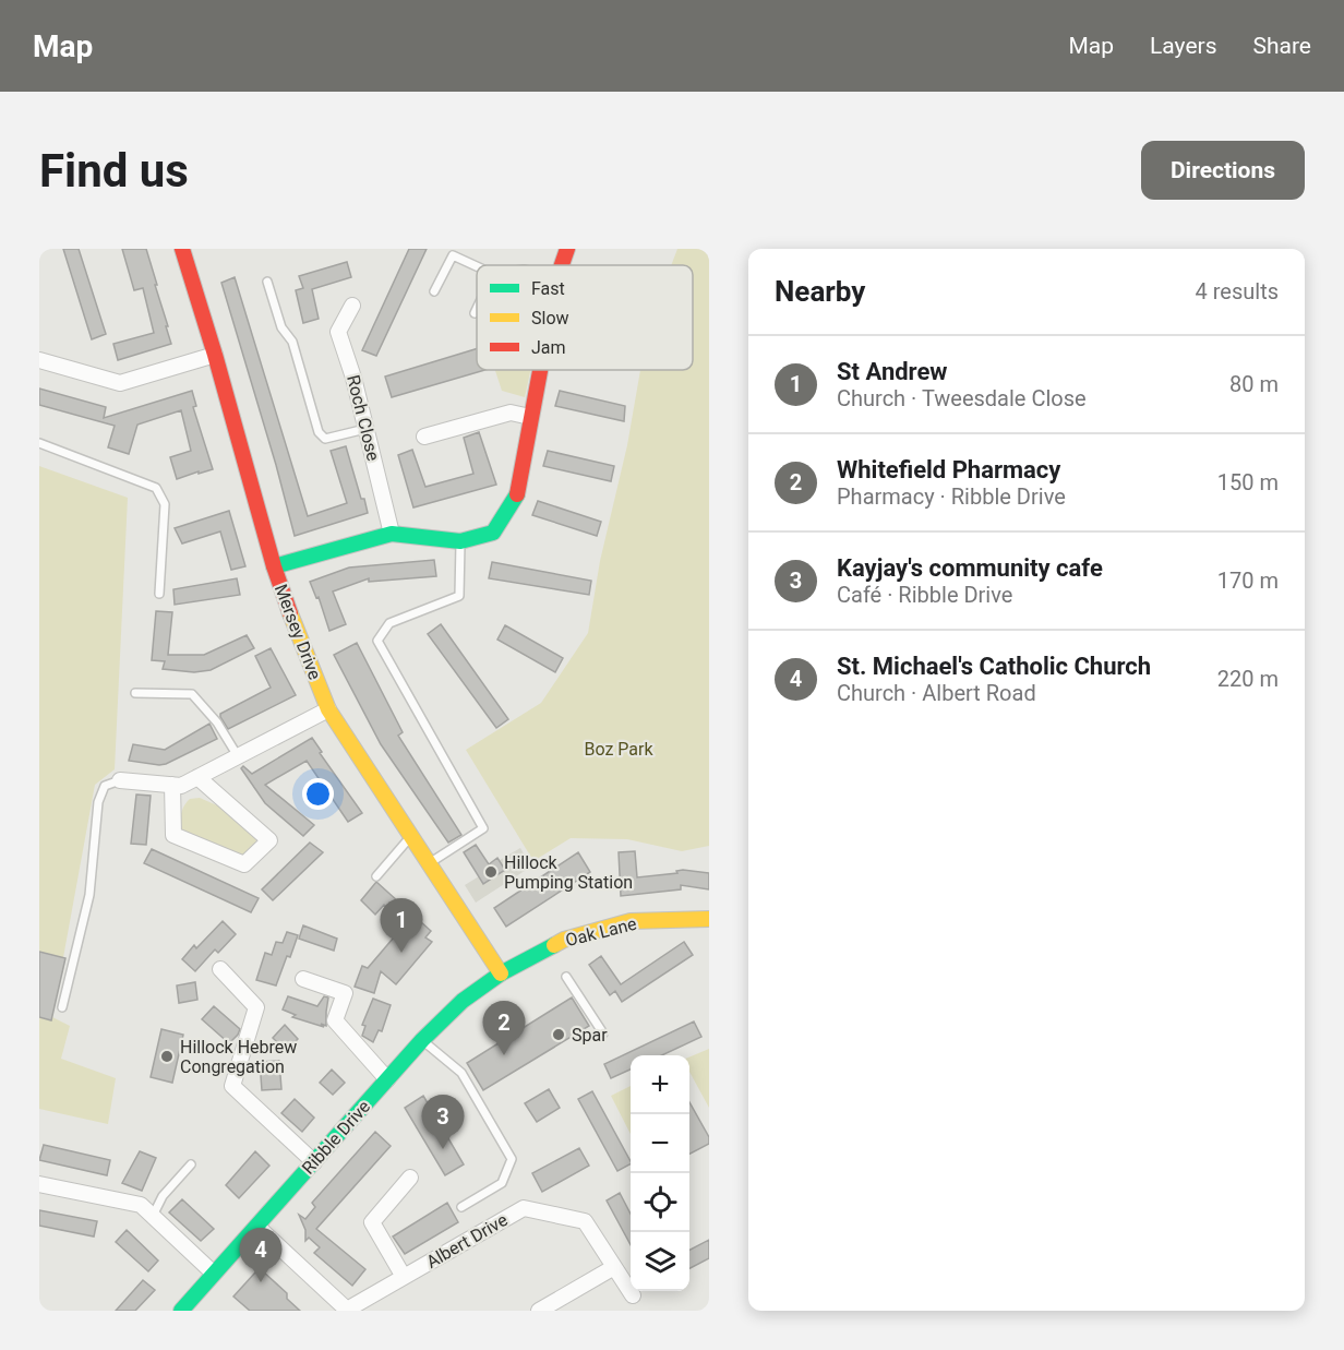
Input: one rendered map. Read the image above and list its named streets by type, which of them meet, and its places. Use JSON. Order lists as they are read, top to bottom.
{
  "streets": {
    "street": [
      "Roch Close",
      "Mersey Drive",
      "Oak Lane",
      "Ribble Drive",
      "Albert Drive"
    ]
  },
  "crossings": [
    ["Mersey Drive", "Oak Lane"],
    ["Mersey Drive", "Ribble Drive"],
    ["Oak Lane", "Ribble Drive"]
  ],
  "parks": ["Boz Park"],
  "places": ["Hillock Pumping Station", "Spar", "Hillock Hebrew Congregation"],
  "legend": ["Fast", "Slow", "Jam"],
  "page": {
    "header": "Map",
    "nav": ["Map", "Layers", "Share"],
    "buttons": "Directions",
    "title": "Find us",
    "heading": ["Nearby", "4 results"],
    "list": [
      {
        "mark": "1",
        "name": "St Andrew",
        "note": "Church · Tweesdale Close",
        "value": "80 m"
      },
      {
        "mark": "2",
        "name": "Whitefield Pharmacy",
        "note": "Pharmacy · Ribble Drive",
        "value": "150 m"
      },
      {
        "mark": "3",
        "name": "Kayjay's community cafe",
        "note": "Café · Ribble Drive",
        "value": "170 m"
      },
      {
        "mark": "4",
        "name": "St. Michael's Catholic Church",
        "note": "Church · Albert Road",
        "value": "220 m"
      }
    ],
    "pins": [
      "1",
      "2",
      "3",
      "4"
    ],
    "map_buttons": ["+", "−"]
  }
}
